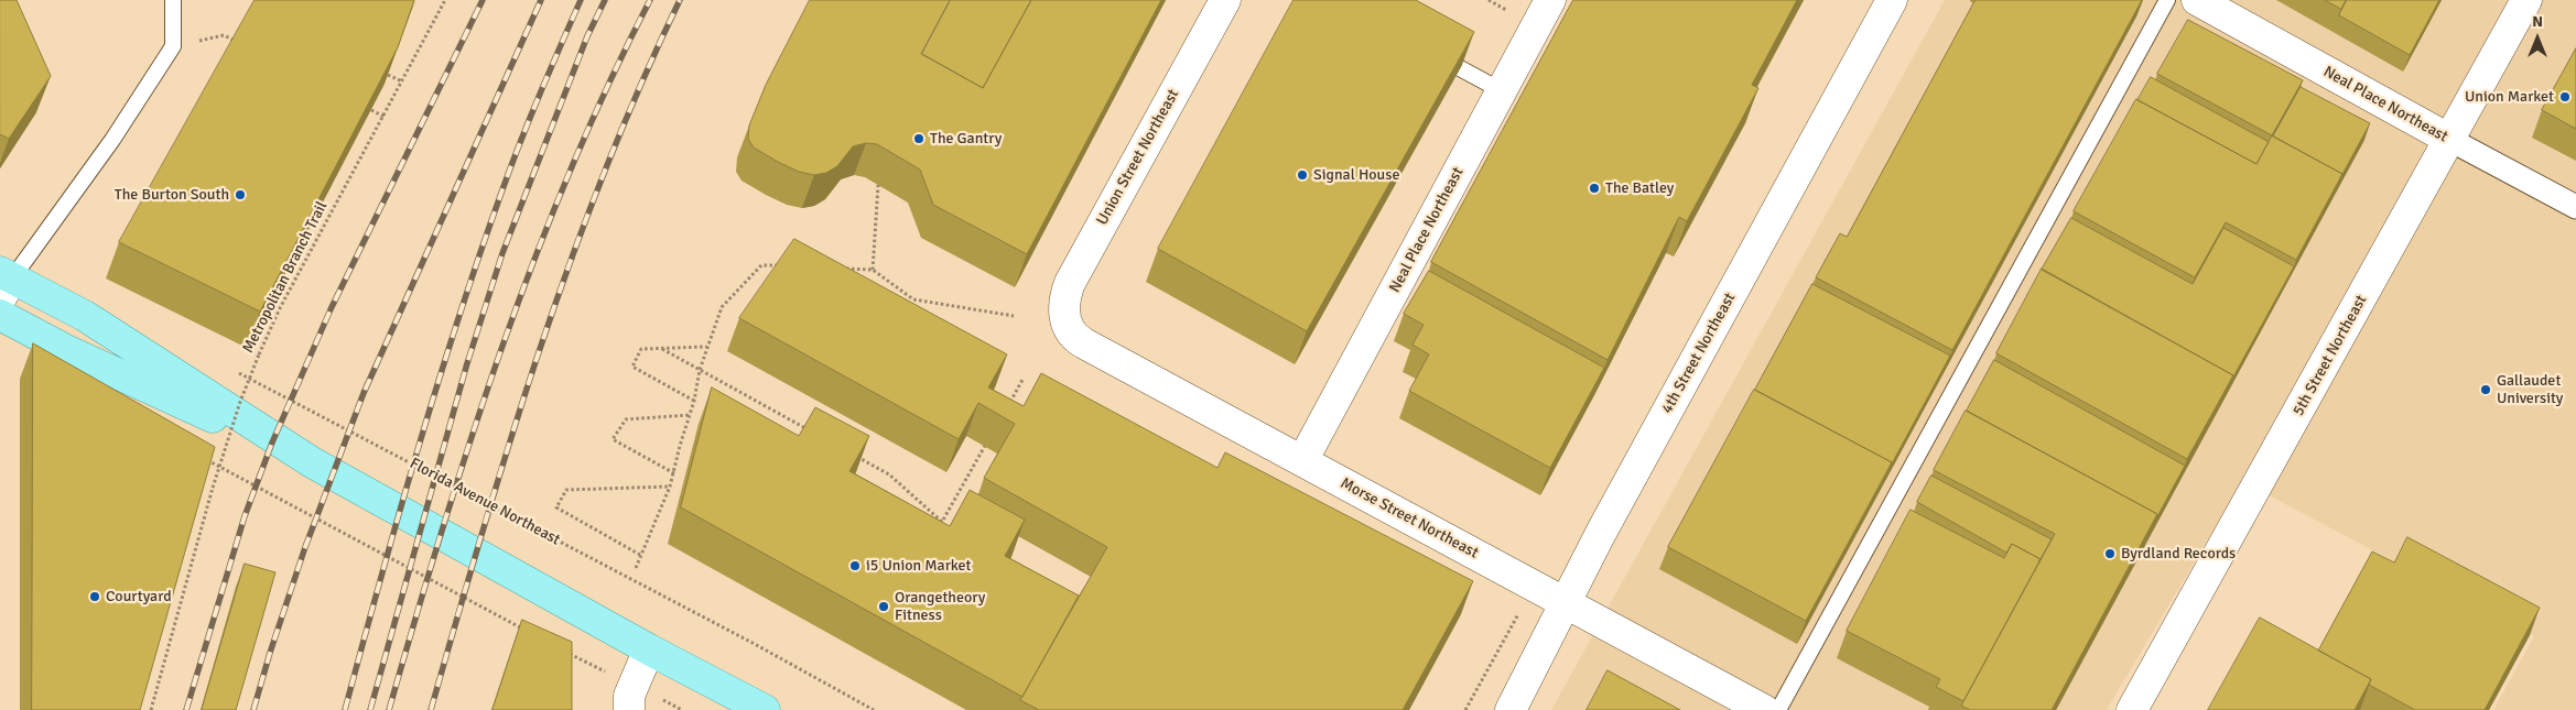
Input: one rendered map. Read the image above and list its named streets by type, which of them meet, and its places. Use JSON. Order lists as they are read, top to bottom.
{
  "streets": {
    "street": [
      "Neal Place Northeast",
      "Union Street Northeast",
      "4th Street Northeast",
      "5th Street Northeast",
      "Morse Street Northeast"
    ],
    "path": ["Metropolitan Branch Trail", "Florida Avenue Northeast"]
  },
  "crossings": [
    ["Neal Place Northeast", "5th Street Northeast"],
    ["Neal Place Northeast", "Morse Street Northeast"],
    ["Union Street Northeast", "Morse Street Northeast"],
    ["4th Street Northeast", "Morse Street Northeast"]
  ],
  "places": [
    "Union Market",
    "The Gantry",
    "Signal House",
    "The Batley",
    "The Burton South",
    "Gallaudet University",
    "Byrdland Records",
    "i5 Union Market",
    "Courtyard",
    "Orangetheory Fitness"
  ],
  "north": "top"
}
